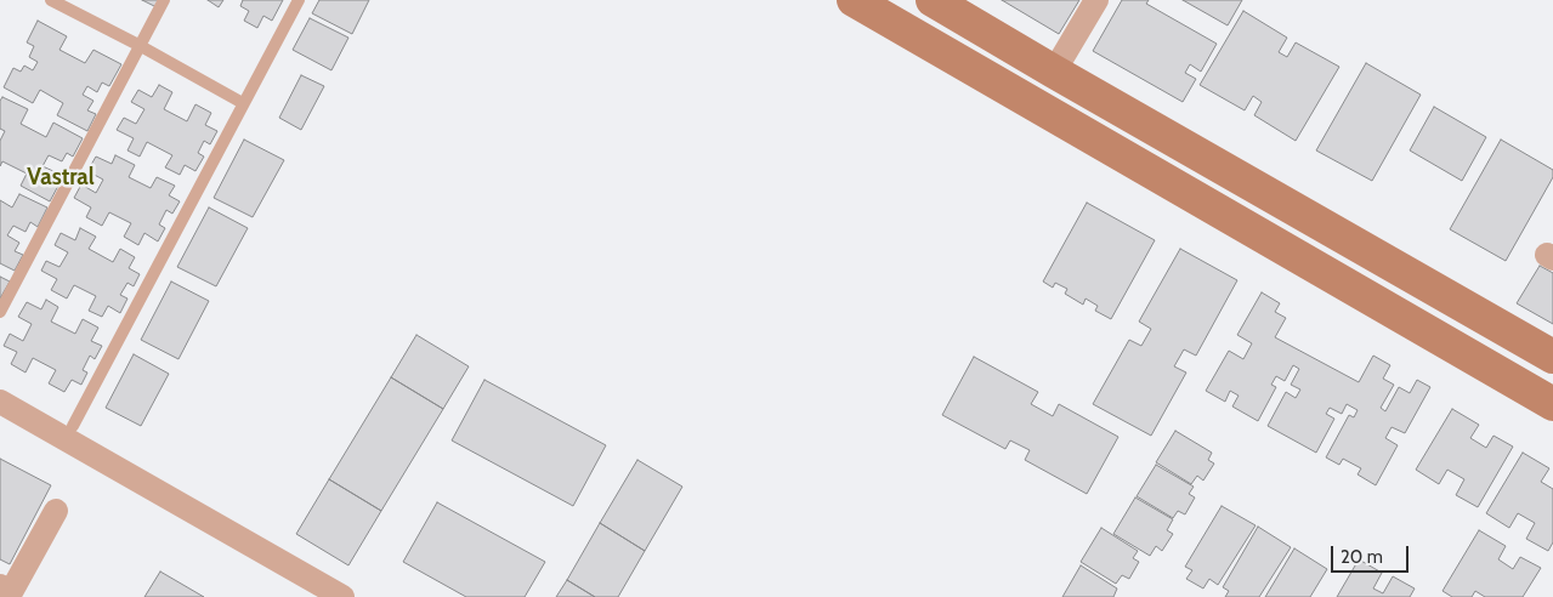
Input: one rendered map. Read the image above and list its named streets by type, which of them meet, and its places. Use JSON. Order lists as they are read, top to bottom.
{
  "districts": ["Vastral"],
  "scale_bar": "20 m"
}
